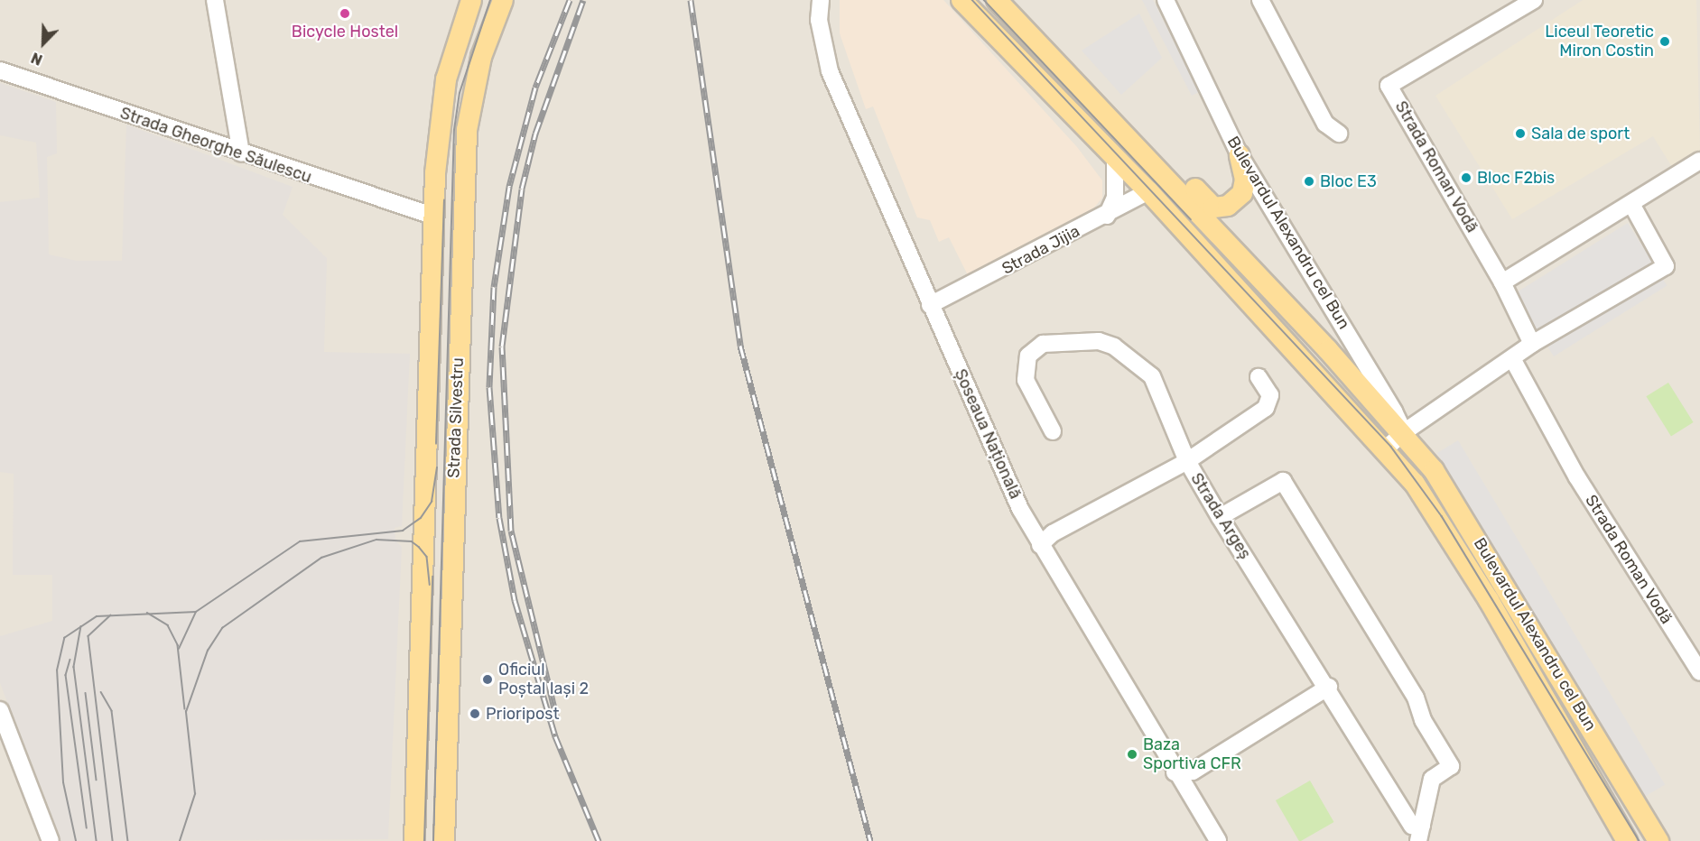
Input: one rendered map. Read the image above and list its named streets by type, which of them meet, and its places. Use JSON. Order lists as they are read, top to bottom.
{
  "streets": {
    "main road": ["Bulevardul Alexandru cel Bun", "Strada Silvestru"],
    "street": [
      "Strada Gheorghe Săulescu",
      "Strada Roman Vodă",
      "Strada Jijia",
      "Șoseaua Națională",
      "Strada Argeș"
    ]
  },
  "crossings": [
    ["Strada Gheorghe Săulescu", "Strada Silvestru"],
    ["Bulevardul Alexandru cel Bun", "Strada Jijia"],
    ["Strada Jijia", "Șoseaua Națională"],
    ["Șoseaua Națională", "Strada Argeș"]
  ],
  "places": [
    "Bicycle Hostel",
    "Liceul Teoretic Miron Costin",
    "Sala de sport",
    "Bloc F2bis",
    "Bloc E3",
    "Oficiul Poștal Iași 2",
    "Prioripost",
    "Baza Sportiva CFR"
  ],
  "north": "bottom left"
}
